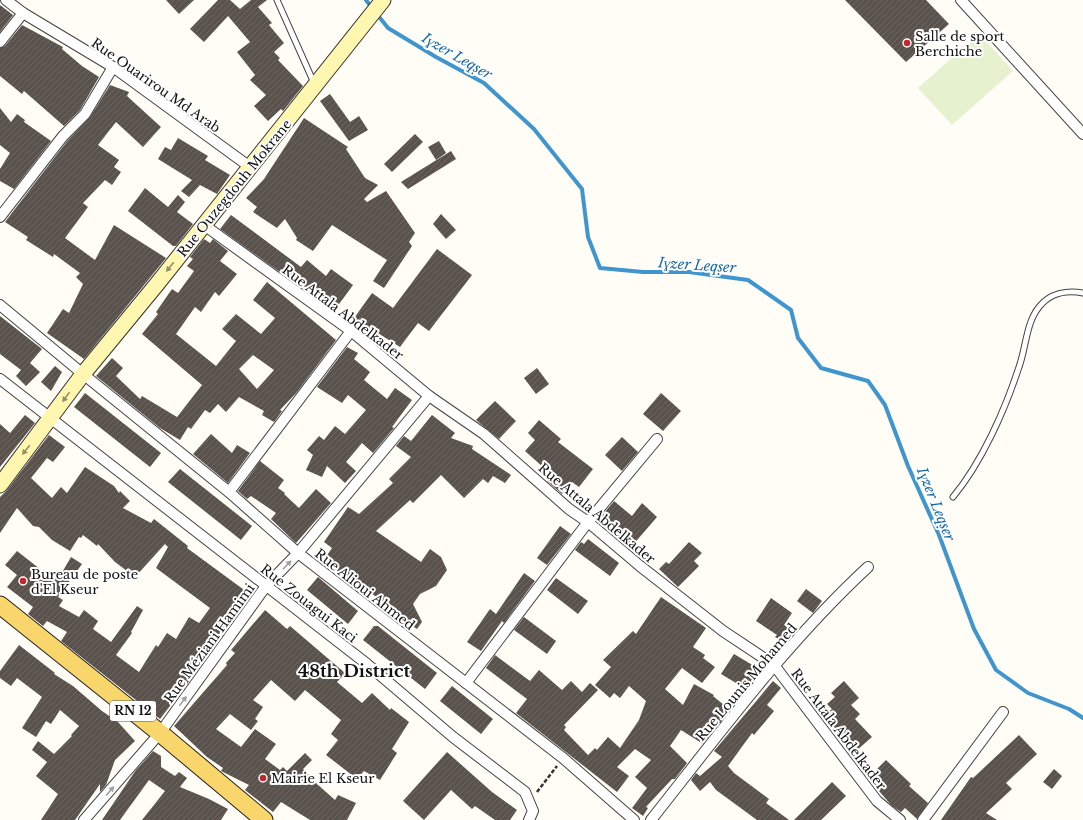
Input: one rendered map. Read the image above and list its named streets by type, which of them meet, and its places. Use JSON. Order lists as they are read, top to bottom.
{
  "streets": {
    "main road": ["Rue Ouzegdouh Mokrane", "RN 12"],
    "street": [
      "Rue Ouarirou Md Arab",
      "Rue Attala Abdelkader",
      "Rue Alioui Ahmed",
      "Rue Zouagui Kaci",
      "Rue Méziani Hamimi",
      "Rue Lounis Mohamed"
    ]
  },
  "crossings": [
    ["Rue Ouarirou Md Arab", "Rue Ouzegdouh Mokrane"],
    ["Rue Ouzegdouh Mokrane", "Rue Attala Abdelkader"],
    ["Rue Ouzegdouh Mokrane", "Rue Alioui Ahmed"],
    ["Rue Ouzegdouh Mokrane", "Rue Zouagui Kaci"],
    ["Rue Attala Abdelkader", "Rue Méziani Hamimi"],
    ["Rue Attala Abdelkader", "Rue Lounis Mohamed"],
    ["Rue Alioui Ahmed", "Rue Méziani Hamimi"],
    ["Rue Zouagui Kaci", "Rue Méziani Hamimi"],
    ["Rue Méziani Hamimi", "RN 12"]
  ],
  "one_way": ["Rue Ouzegdouh Mokrane", "Rue Méziani Hamimi"],
  "districts": ["48th District"],
  "water": ["Iɣzer Leqṣer"],
  "places": ["Salle de sport Berchiche", "Bureau de poste d'El Kseur", "Mairie El Kseur"]
}
